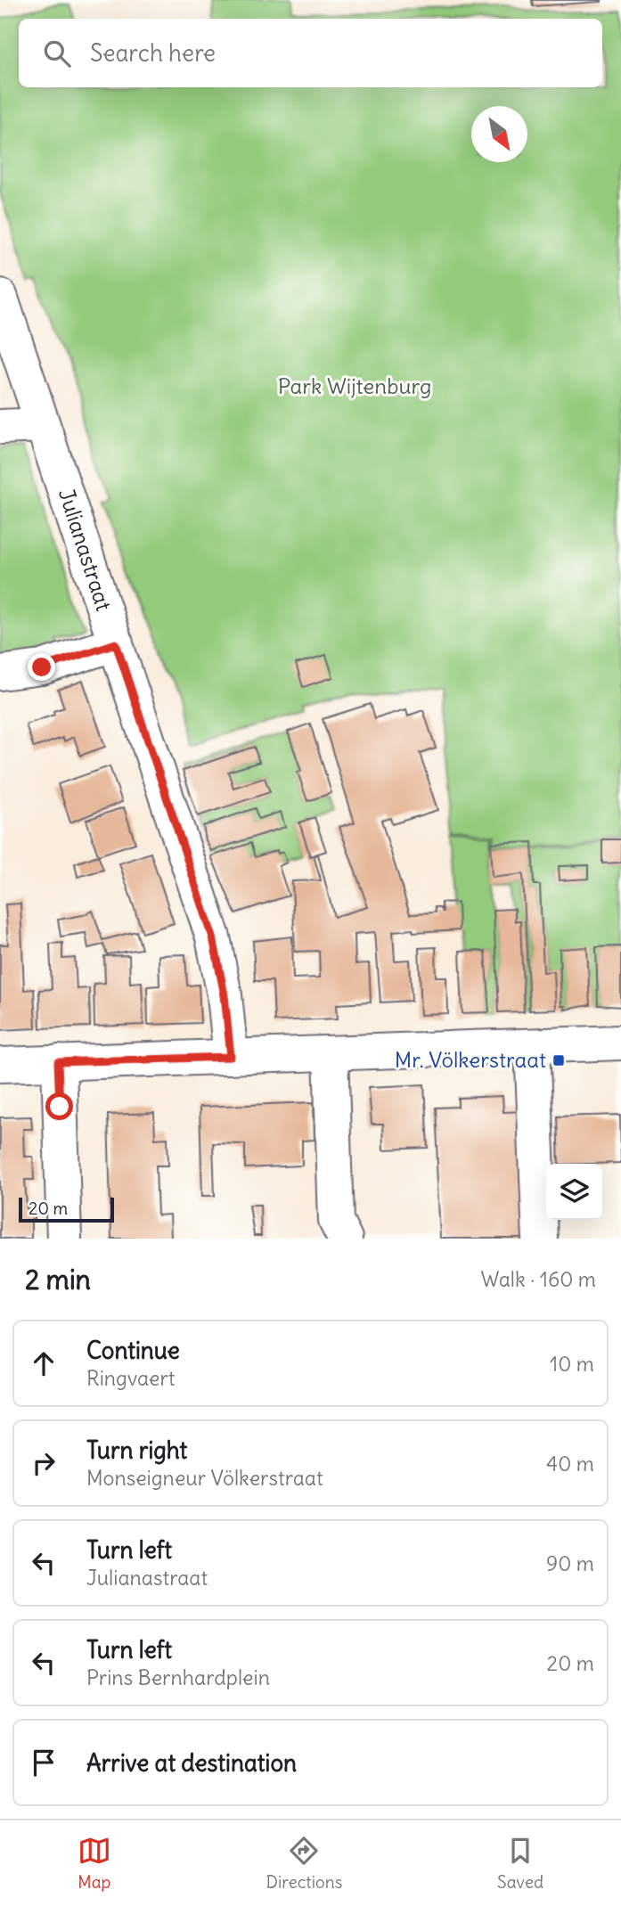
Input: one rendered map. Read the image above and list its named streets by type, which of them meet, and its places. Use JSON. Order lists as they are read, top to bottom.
{
  "streets": {
    "street": ["Julianastraat"]
  },
  "parks": ["Park Wijtenburg"],
  "places": {
    "transit": ["Mr. Völkerstraat"]
  },
  "scale_bar": "20 m",
  "north": "bottom right",
  "page": {
    "search": "Search here",
    "scale": "20 m",
    "heading": ["2 min", "Walk · 160 m"],
    "list": [
      ["Continue", "Ringvaert", "10 m"],
      ["Turn right", "Monseigneur Völkerstraat", "40 m"],
      ["Turn left", "Julianastraat", "90 m"],
      ["Turn left", "Prins Bernhardplein", "20 m"],
      "Arrive at destination"
    ],
    "nav": ["Map", "Directions", "Saved"]
  }
}
